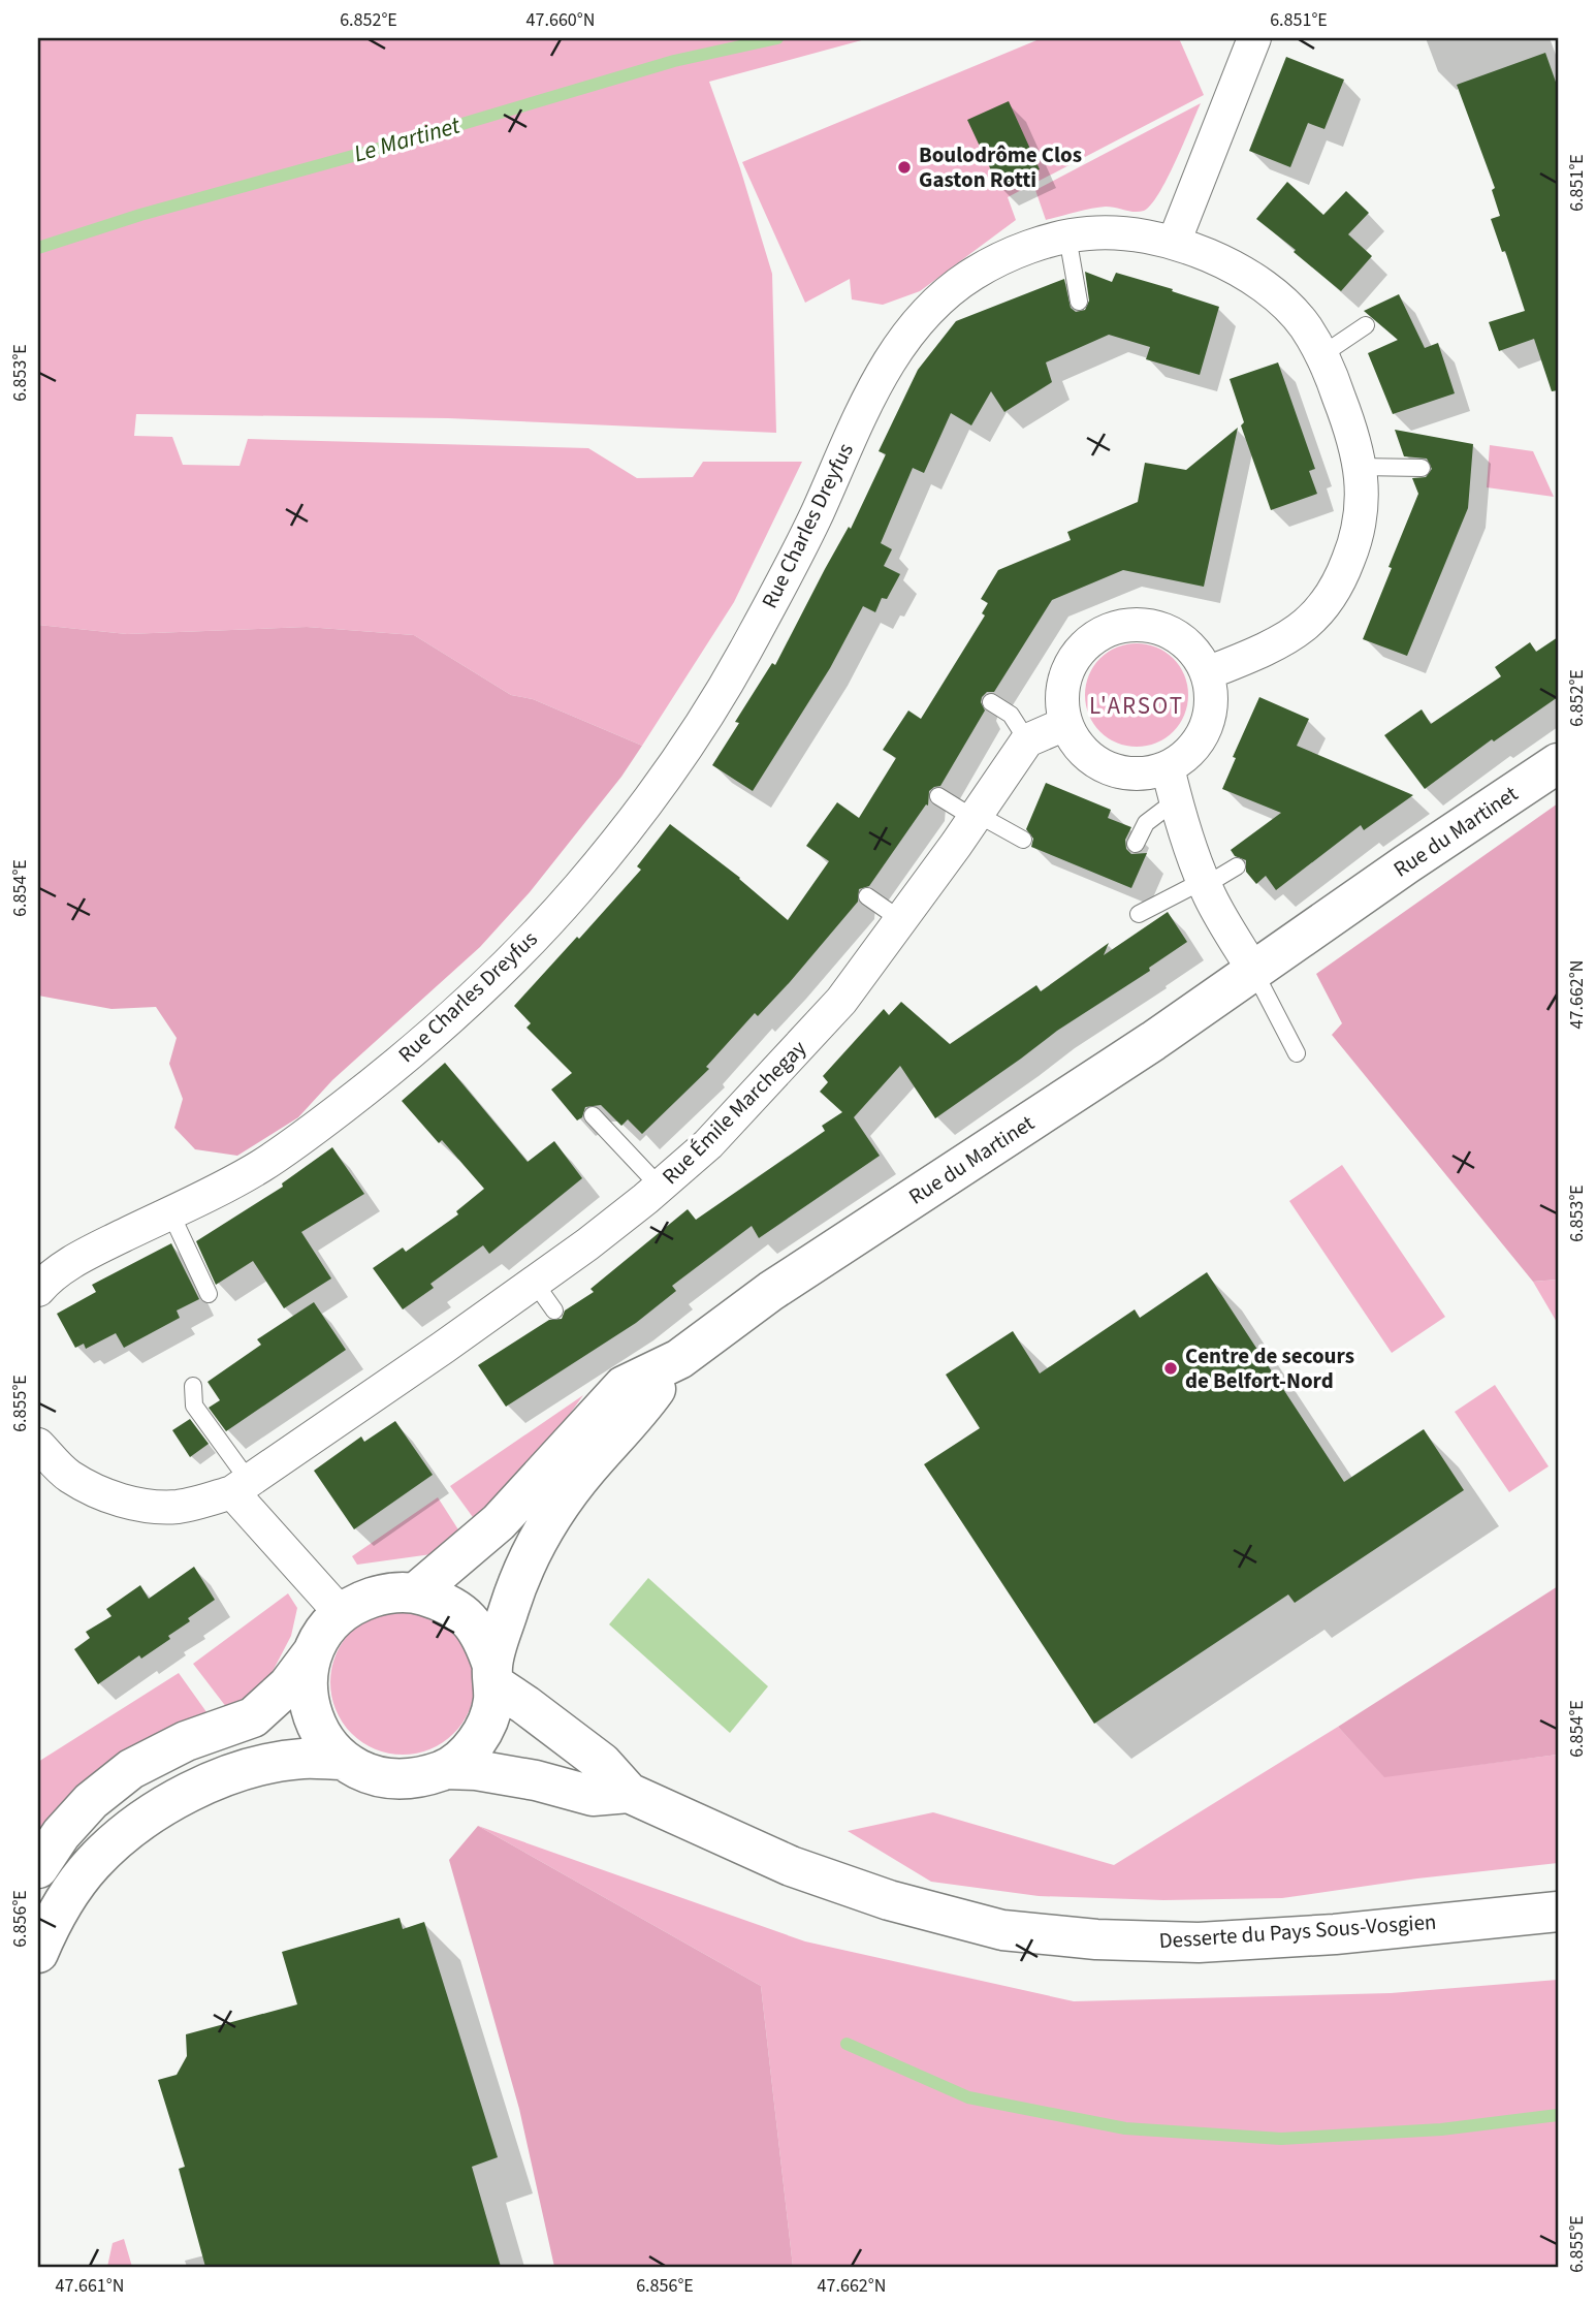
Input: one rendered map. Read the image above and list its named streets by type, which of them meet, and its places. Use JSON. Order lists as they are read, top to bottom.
{
  "streets": {
    "main road": ["Rue du Martinet", "Desserte du Pays Sous-Vosgien"],
    "street": ["Rue Charles Dreyfus", "Rue Émile Marchegay"]
  },
  "crossings": [
    ["Rue du Martinet", "Desserte du Pays Sous-Vosgien"]
  ],
  "districts": ["L'ARSOT"],
  "water": ["Le Martinet"],
  "places": ["Boulodrôme Clos Gaston Rotti", "Centre de secours de Belfort-Nord"],
  "coordinates": [
    "6.852°E",
    "47.660°N",
    "6.851°E",
    "6.853°E",
    "6.854°E",
    "47.662°N",
    "6.855°E",
    "6.856°E",
    "47.661°N"
  ]
}
